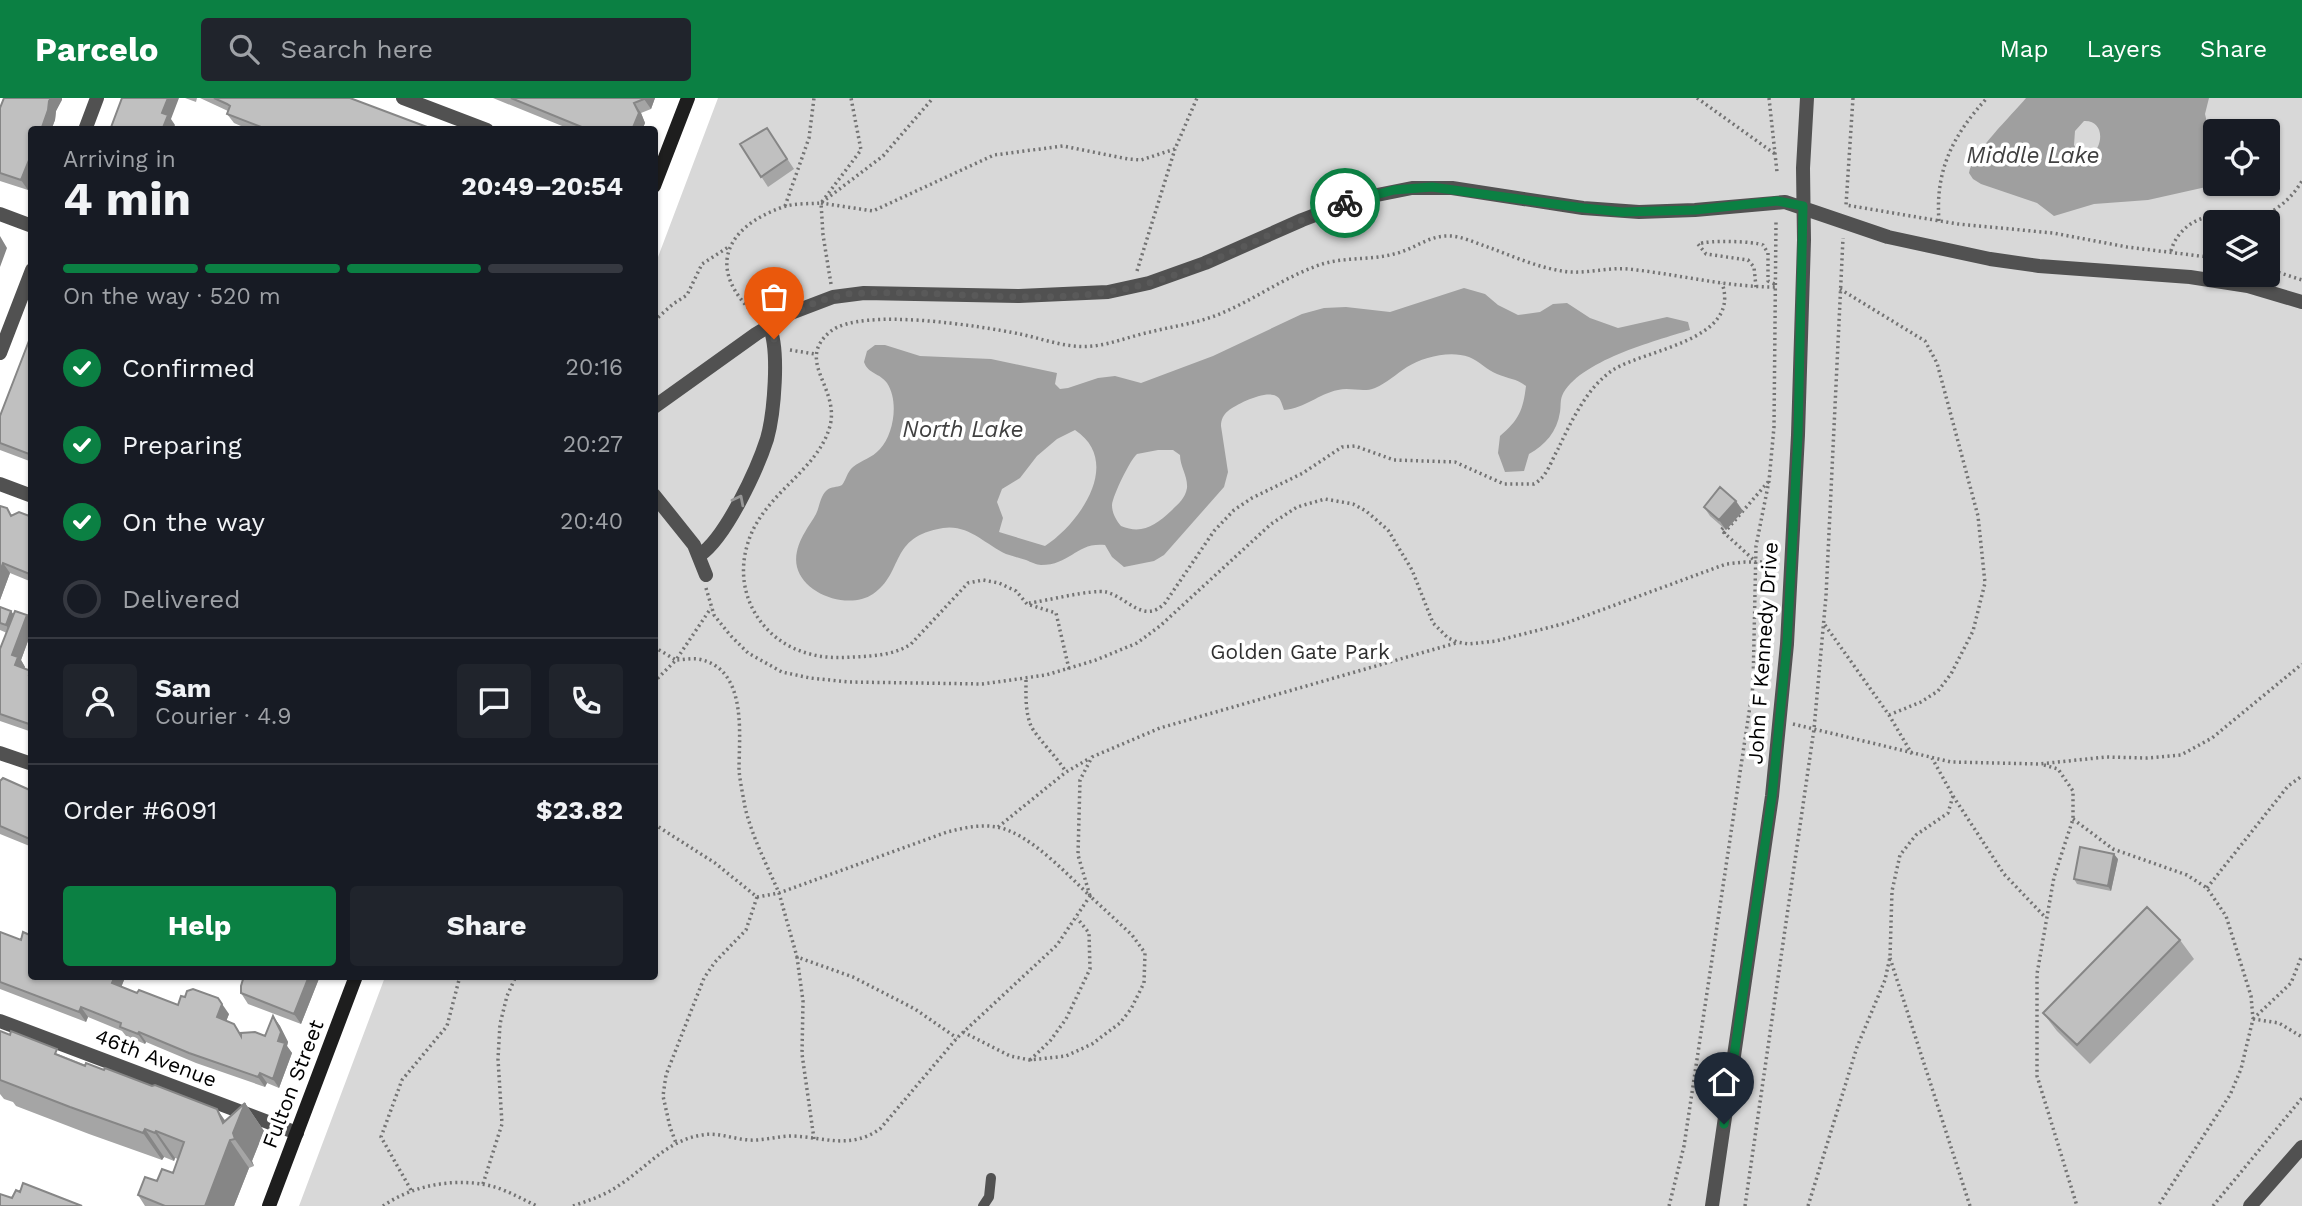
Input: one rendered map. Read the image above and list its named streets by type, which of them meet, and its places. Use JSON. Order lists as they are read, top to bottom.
{
  "streets": {
    "main road": ["Fulton Street"],
    "street": ["John F Kennedy Drive", "46th Avenue"]
  },
  "crossings": [
    ["46th Avenue", "Fulton Street"]
  ],
  "water": ["Middle Lake", "North Lake"],
  "parks": ["Golden Gate Park"],
  "page": {
    "header": "Parcelo",
    "search": "Search here",
    "nav": ["Map", "Layers", "Share"],
    "heading": ["4 min", "Arriving in", "20:49–20:54"],
    "panel": [
      "Sam",
      "Courier · 4.9",
      "Order #6091",
      "$23.82"
    ],
    "bar": "On the way · 520 m",
    "list": [
      ["Confirmed", "20:16"],
      ["Preparing", "20:27"],
      ["On the way", "20:40"],
      "Delivered"
    ],
    "buttons": ["Help", "Share"]
  }
}
